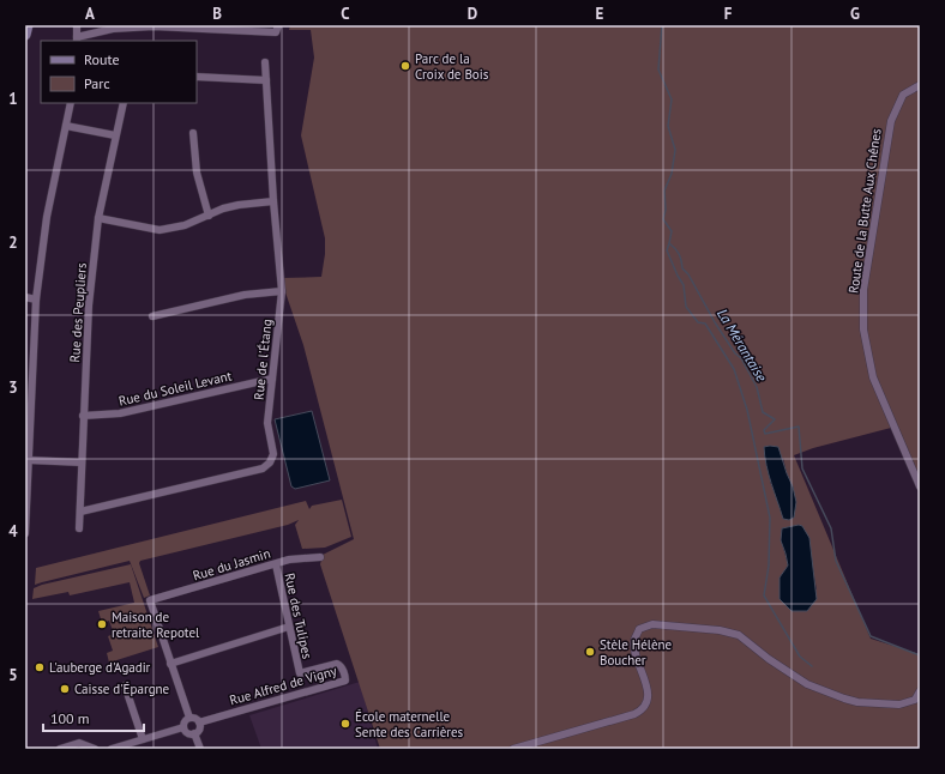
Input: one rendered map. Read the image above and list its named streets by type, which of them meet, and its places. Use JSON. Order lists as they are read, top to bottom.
{
  "streets": {
    "street": [
      "Route de la Butte Aux Chênes",
      "Rue des Peupliers",
      "Rue de l'Étang",
      "Rue du Soleil Levant",
      "Rue du Jasmin",
      "Rue des Tulipes",
      "Rue Alfred de Vigny"
    ]
  },
  "crossings": [
    ["Rue des Peupliers", "Rue de l'Étang"],
    ["Rue des Peupliers", "Rue du Soleil Levant"],
    ["Rue de l'Étang", "Rue du Soleil Levant"],
    ["Rue du Jasmin", "Rue des Tulipes"],
    ["Rue des Tulipes", "Rue Alfred de Vigny"]
  ],
  "water": ["La Mérantaise"],
  "places": [
    "Parc de la Croix de Bois",
    "Maison de retraite Repotel",
    "Stèle Hélène Boucher",
    "L'auberge d'Agadir",
    "Caisse d'Épargne",
    "École maternelle Sente des Carrières"
  ],
  "legend": ["Route", "Parc"],
  "scale_bar": "100 m",
  "grid": {
    "columns": [
      "A",
      "B",
      "C",
      "D",
      "E",
      "F",
      "G"
    ],
    "rows": [
      "1",
      "2",
      "3",
      "4",
      "5"
    ]
  }
}
